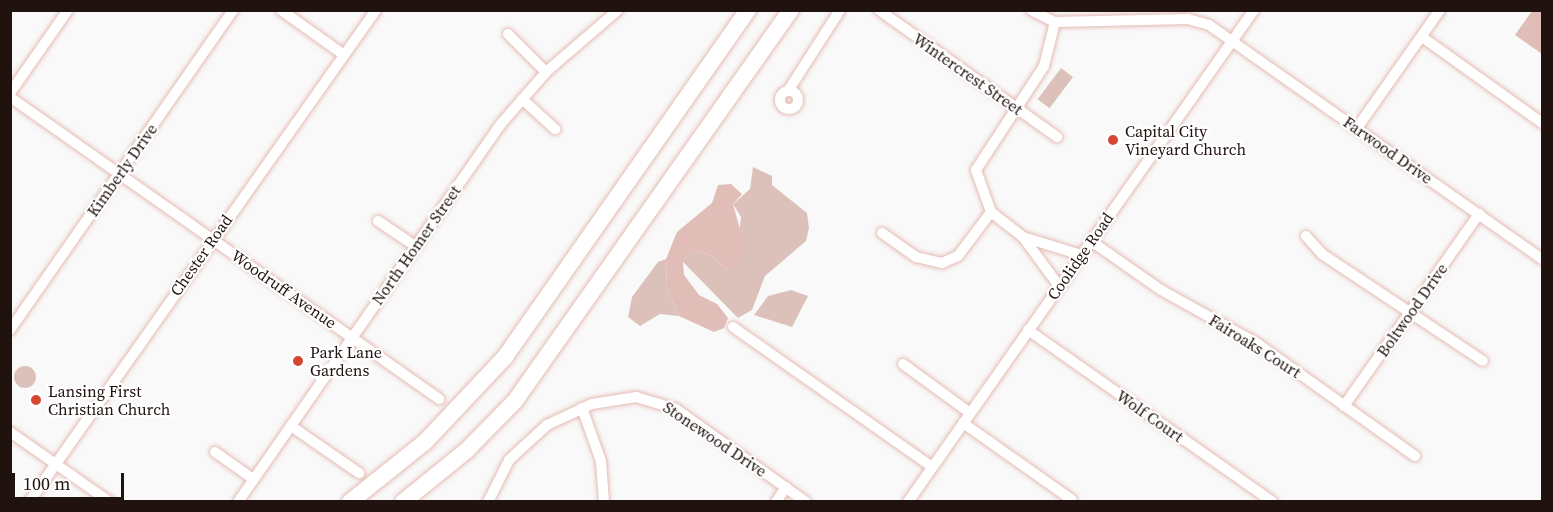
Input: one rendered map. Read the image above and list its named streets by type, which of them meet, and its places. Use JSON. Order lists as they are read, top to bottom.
{
  "streets": {
    "street": [
      "Wintercrest Street",
      "Farwood Drive",
      "Kimberly Drive",
      "North Homer Street",
      "Chester Road",
      "Coolidge Road",
      "Woodruff Avenue",
      "Boltwood Drive",
      "Fairoaks Court",
      "Wolf Court",
      "Stonewood Drive"
    ]
  },
  "crossings": [
    ["Farwood Drive", "Coolidge Road"],
    ["Farwood Drive", "Boltwood Drive"],
    ["Kimberly Drive", "Woodruff Avenue"],
    ["North Homer Street", "Woodruff Avenue"],
    ["Chester Road", "Woodruff Avenue"],
    ["Coolidge Road", "Fairoaks Court"],
    ["Coolidge Road", "Wolf Court"],
    ["Boltwood Drive", "Fairoaks Court"]
  ],
  "places": ["Capital City Vineyard Church", "Park Lane Gardens", "Lansing First Christian Church"],
  "scale_bar": "100 m"
}
